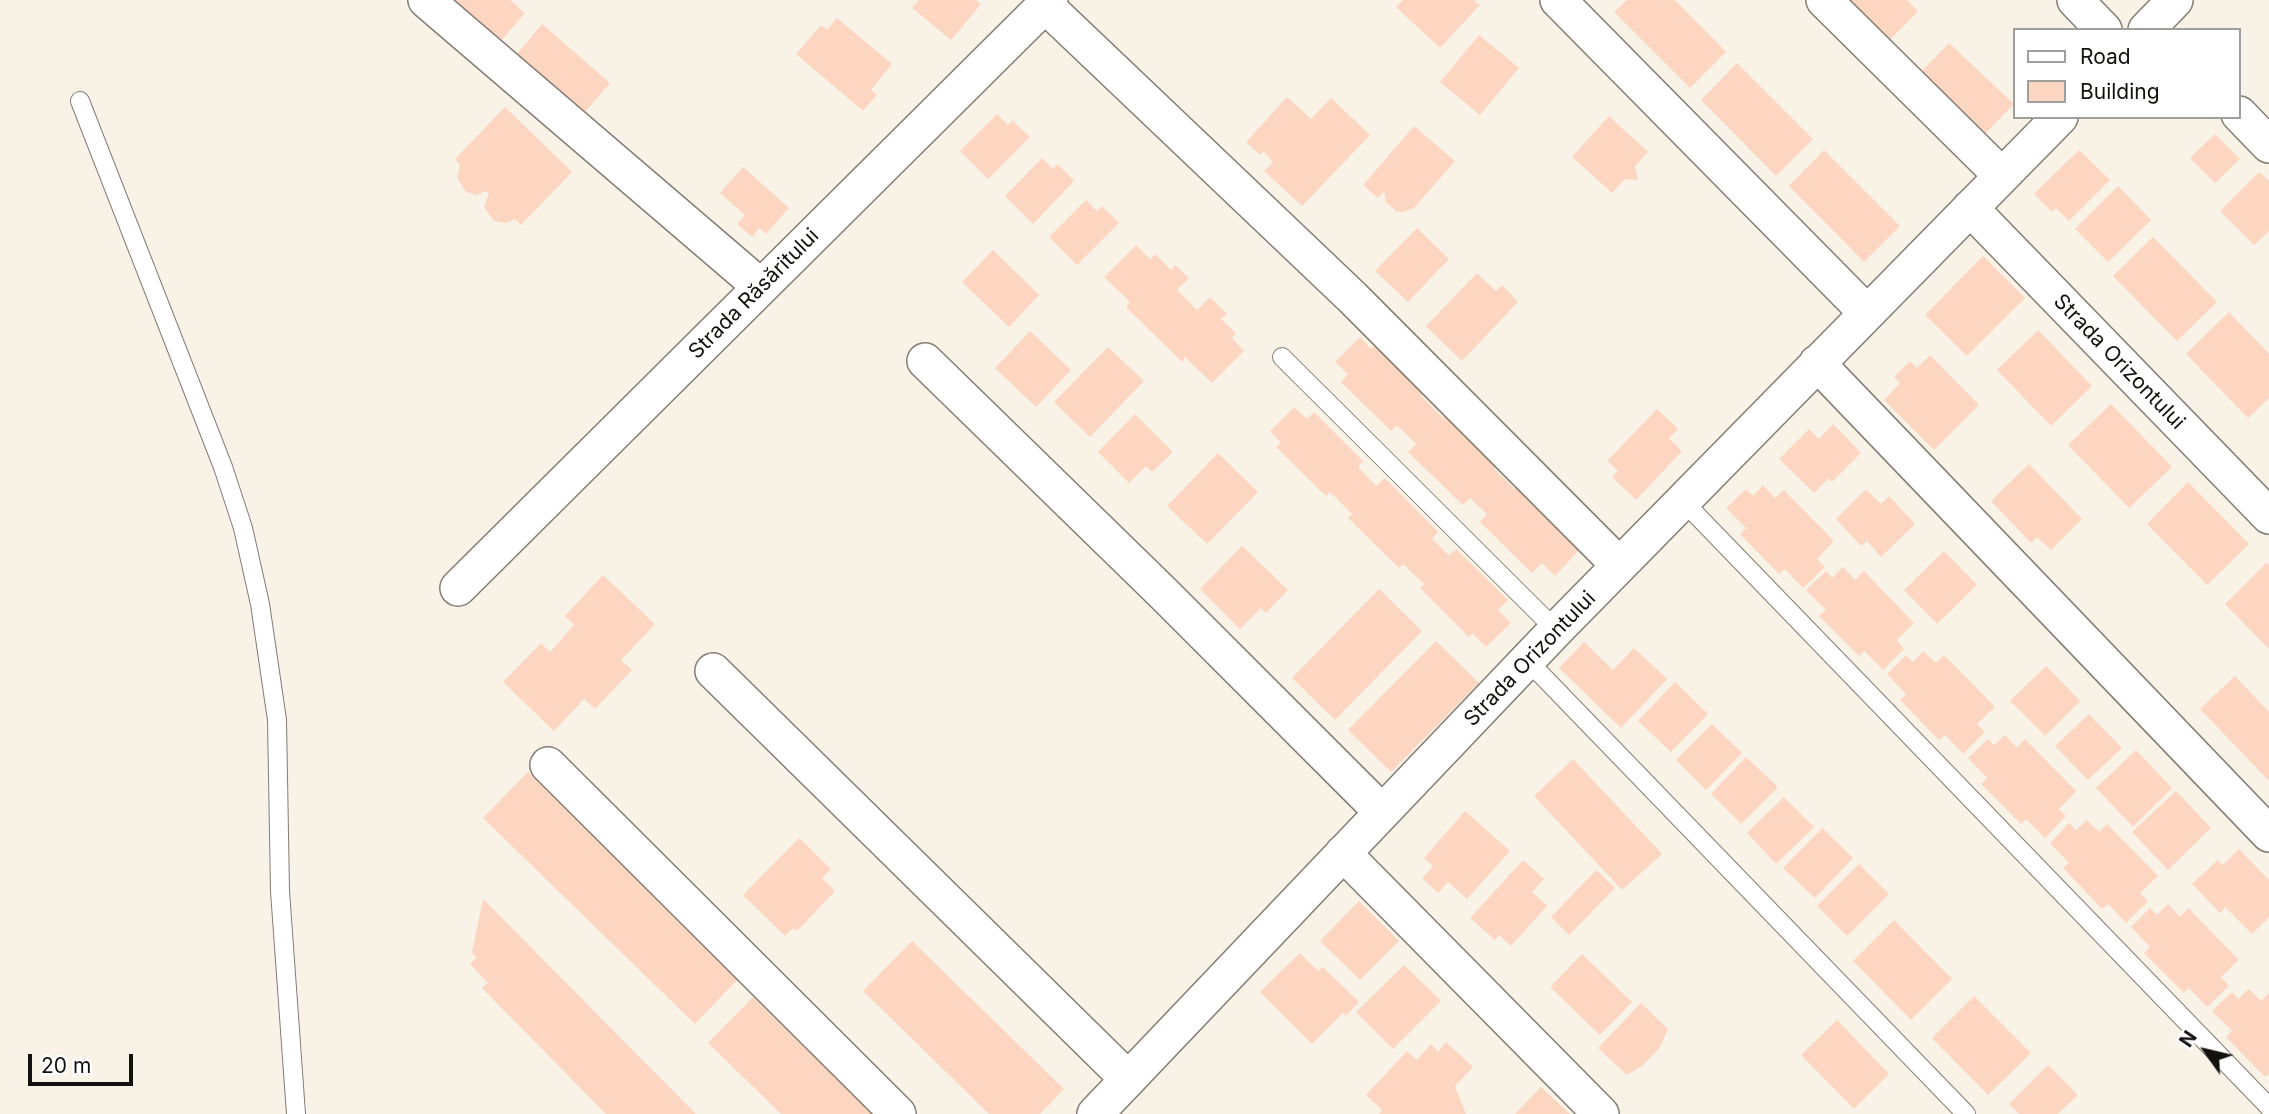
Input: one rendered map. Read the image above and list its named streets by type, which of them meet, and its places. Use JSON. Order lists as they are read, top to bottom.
{
  "streets": {
    "street": ["Strada Răsăritului", "Strada Orizontului"]
  },
  "legend": ["Road", "Building"],
  "scale_bar": "20 m",
  "north": "top left"
}
